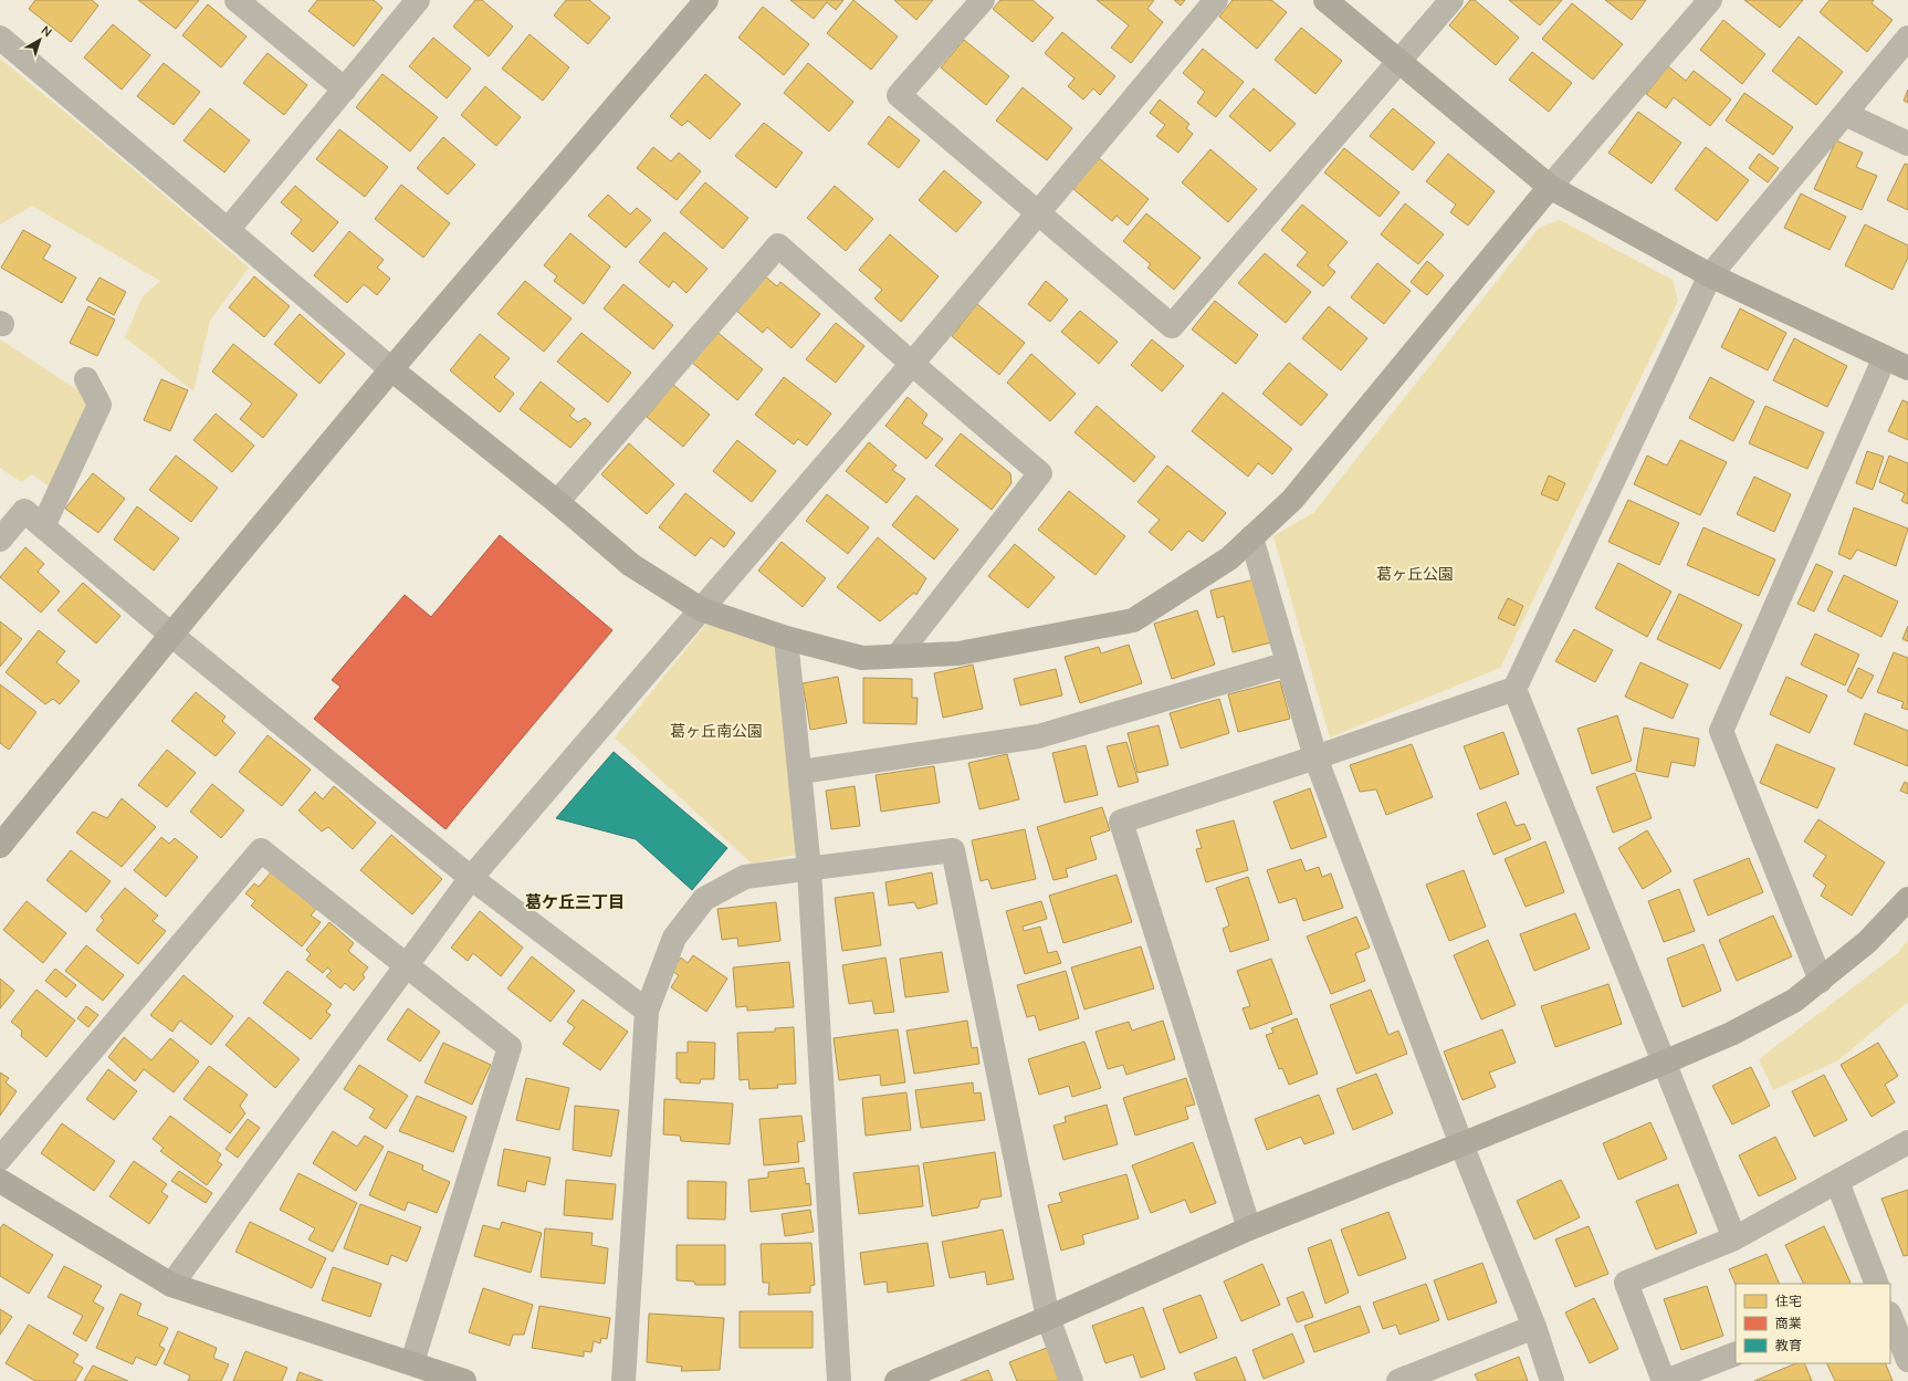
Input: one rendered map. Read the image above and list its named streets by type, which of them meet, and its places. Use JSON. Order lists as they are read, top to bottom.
{
  "districts": ["葛ケ丘三丁目"],
  "parks": ["葛ヶ丘公園", "葛ヶ丘南公園"],
  "legend": ["住宅", "商業", "教育"],
  "north": "top right"
}
